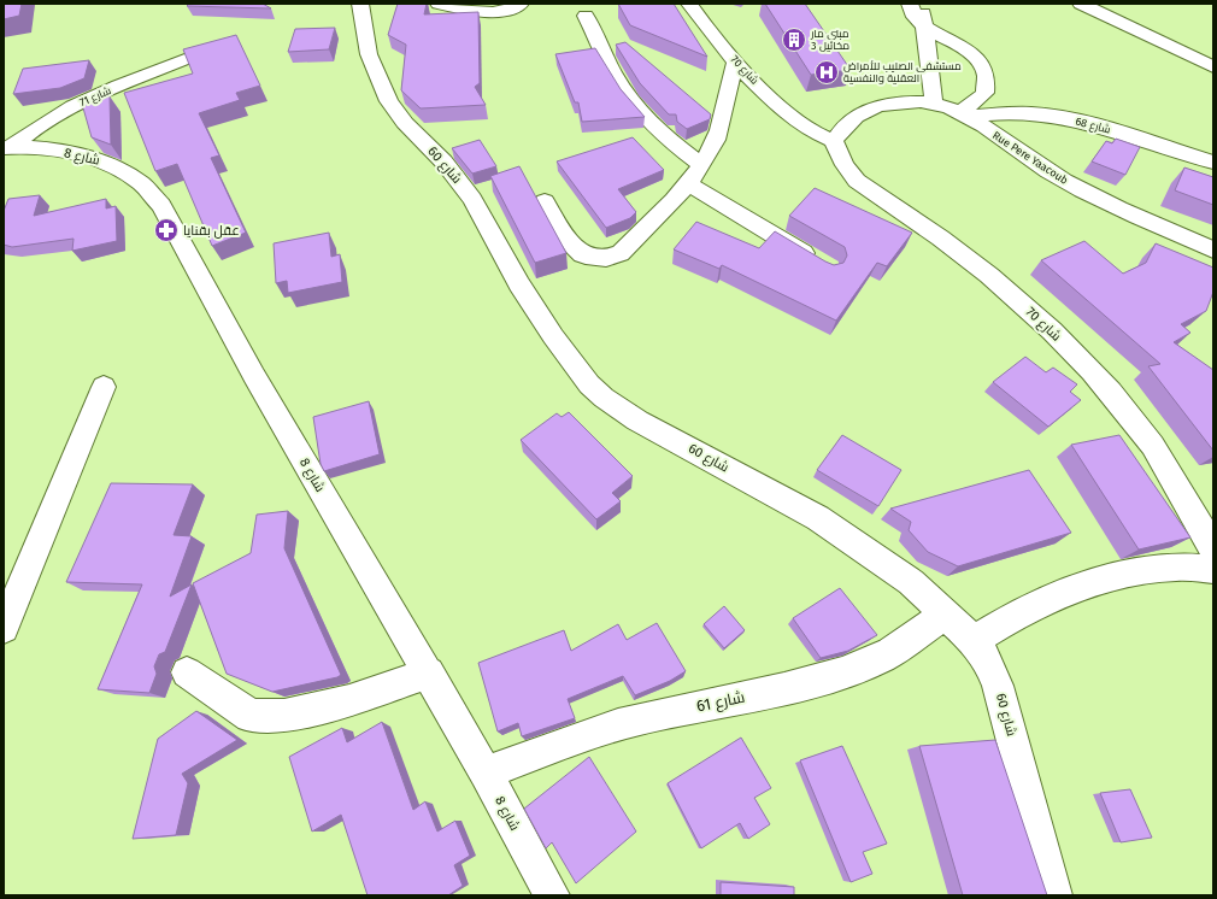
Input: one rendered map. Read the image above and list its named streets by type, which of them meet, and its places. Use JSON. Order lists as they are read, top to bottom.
{
  "streets": {
    "street": [
      "شارع 70",
      "شارع 71",
      "شارع 68",
      "شارع 8",
      "Rue Pere Yaacoub",
      "شارع 60",
      "شارع 61"
    ]
  },
  "crossings": [
    ["شارع 70", "Rue Pere Yaacoub"],
    ["شارع 71", "شارع 8"],
    ["شارع 68", "Rue Pere Yaacoub"],
    ["شارع 8", "شارع 61"],
    ["شارع 60", "شارع 61"]
  ],
  "places": {
    "building": ["مبنى مار مخائيل 3"],
    "hospital": ["مستشفى الصليب للأمراض العقلية والنفسية"],
    "pharmacy": ["عقل بقنايا"]
  }
}
